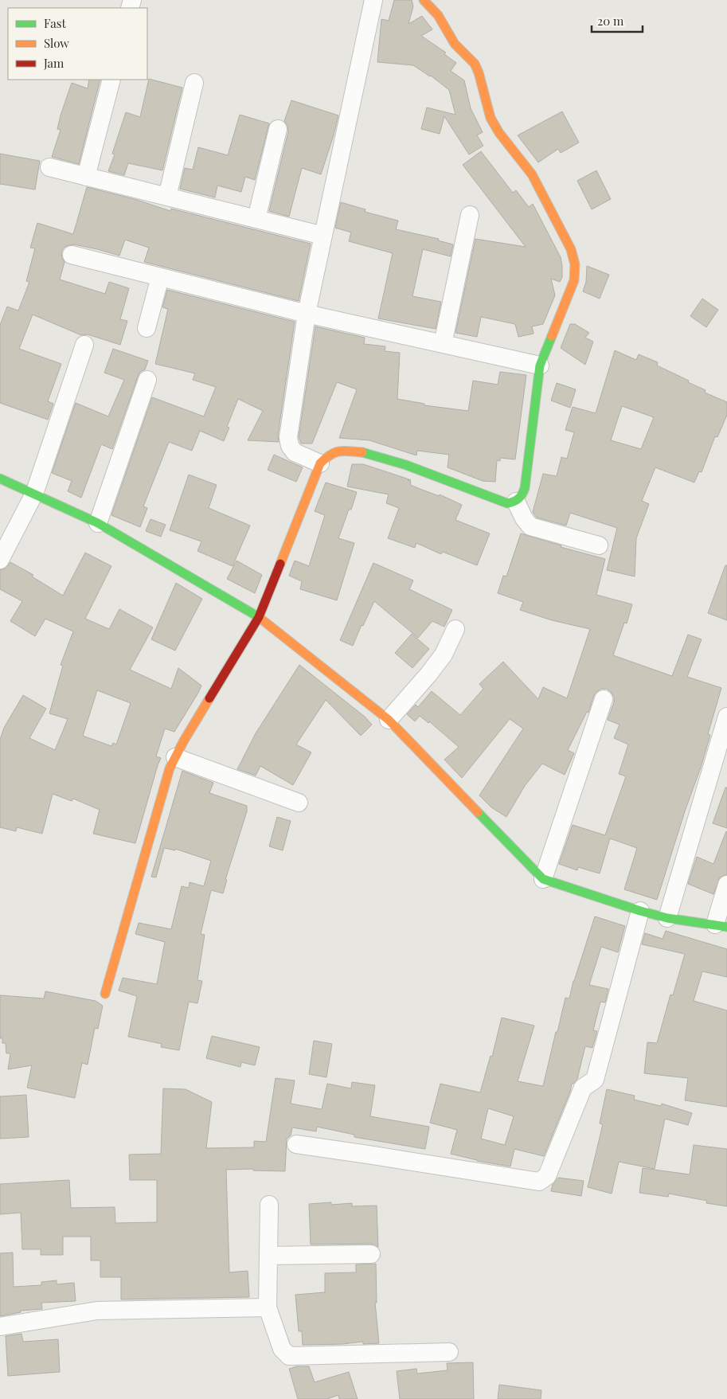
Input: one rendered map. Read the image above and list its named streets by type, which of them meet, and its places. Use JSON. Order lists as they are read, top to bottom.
{
  "legend": ["Fast", "Slow", "Jam"],
  "scale_bar": "20 m"
}
